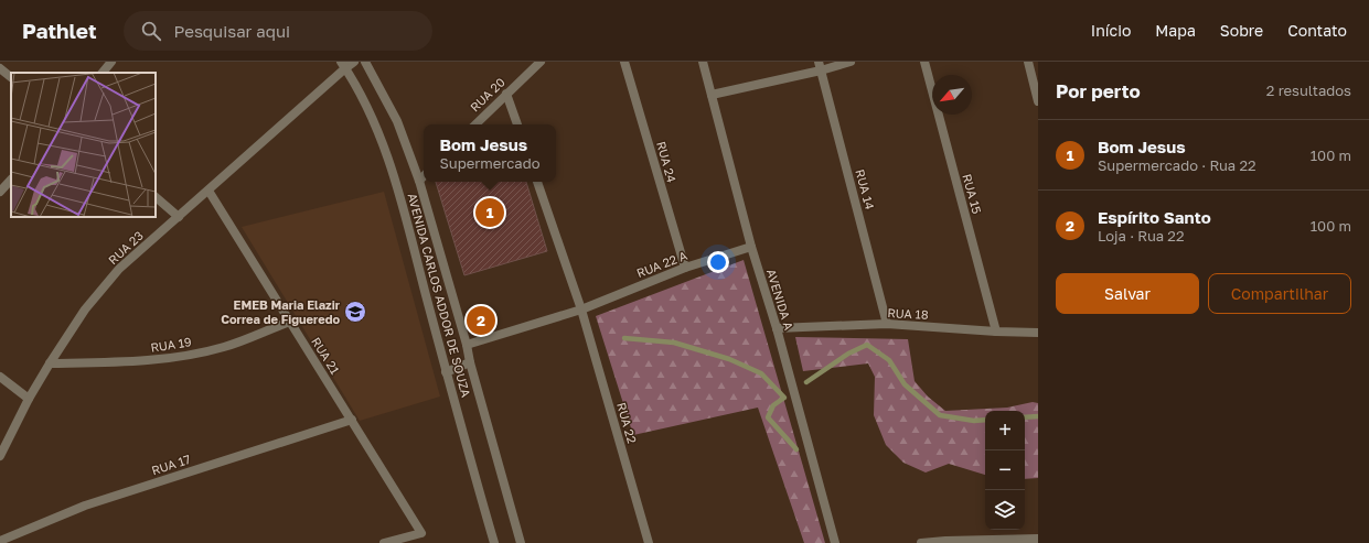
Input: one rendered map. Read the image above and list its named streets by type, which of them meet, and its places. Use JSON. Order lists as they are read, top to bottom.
{
  "streets": {
    "street": [
      "RUA 20",
      "RUA 24",
      "RUA 14",
      "RUA 15",
      "RUA 23",
      "RUA 22 A",
      "AVENIDA CARLOS ADDOR DE SOUZA",
      "AVENIDA A",
      "RUA 18",
      "RUA 19",
      "RUA 21",
      "RUA 22",
      "RUA 17"
    ]
  },
  "crossings": [
    ["RUA 24", "RUA 22 A"],
    ["RUA 14", "RUA 18"],
    ["RUA 15", "RUA 18"],
    ["RUA 23", "AVENIDA CARLOS ADDOR DE SOUZA"],
    ["RUA 23", "RUA 19"],
    ["RUA 23", "RUA 21"],
    ["RUA 22 A", "AVENIDA A"],
    ["RUA 22 A", "RUA 22"],
    ["AVENIDA A", "RUA 18"],
    ["RUA 19", "RUA 21"],
    ["RUA 21", "RUA 17"]
  ],
  "places": {
    "school or university": ["EMEB Maria Elazir Correa de Figueredo"]
  },
  "north": "bottom left",
  "page": {
    "header": "Pathlet",
    "search": "Pesquisar aqui",
    "nav": [
      "Início",
      "Mapa",
      "Sobre",
      "Contato"
    ],
    "heading": ["Por perto", "2 resultados"],
    "list": [
      {
        "mark": "1",
        "name": "Bom Jesus",
        "note": "Supermercado · Rua 22",
        "value": "100 m"
      },
      {
        "mark": "2",
        "name": "Espírito Santo",
        "note": "Loja · Rua 22",
        "value": "100 m"
      }
    ],
    "popup": ["Bom Jesus", "Supermercado"],
    "pins": ["1", "2"],
    "buttons": ["Salvar", "Compartilhar"],
    "map_buttons": ["+", "−"]
  }
}
